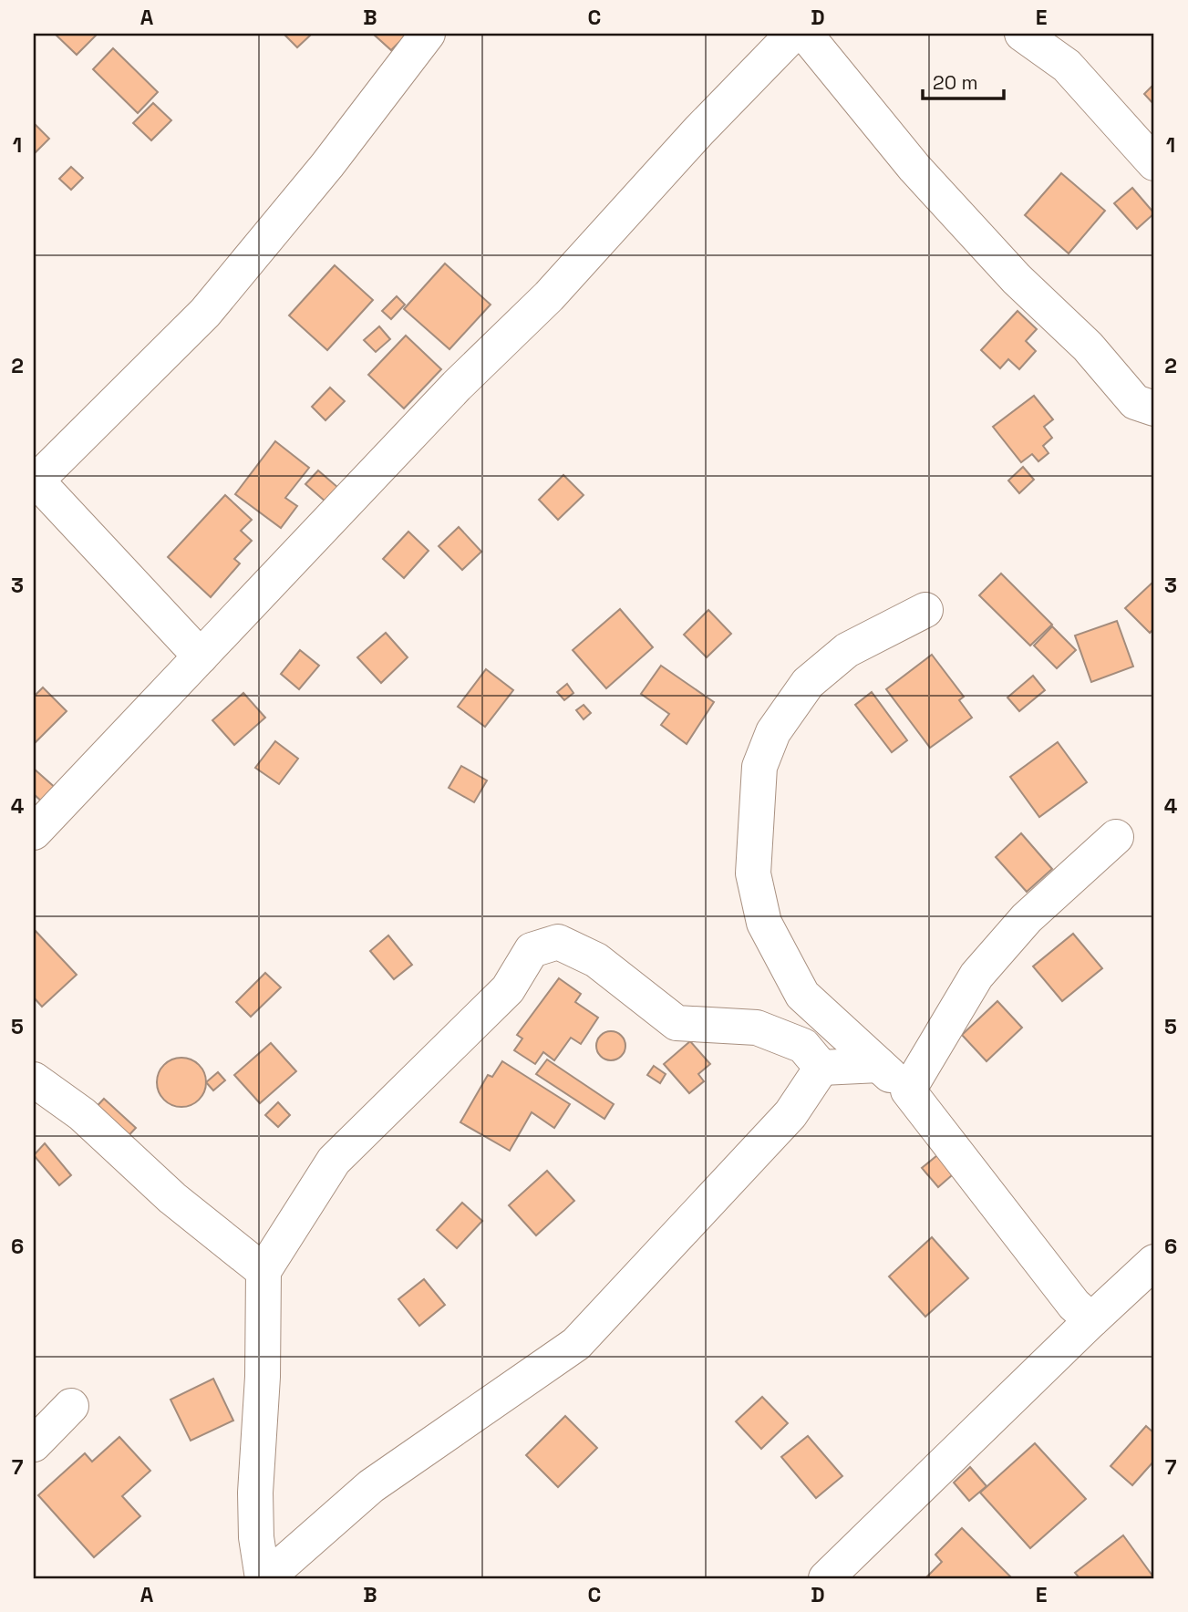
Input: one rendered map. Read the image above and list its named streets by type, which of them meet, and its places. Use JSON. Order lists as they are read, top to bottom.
{
  "scale_bar": "20 m",
  "grid": {
    "columns": [
      "A",
      "B",
      "C",
      "D",
      "E"
    ],
    "rows": [
      "1",
      "2",
      "3",
      "4",
      "5",
      "6",
      "7"
    ]
  }
}
